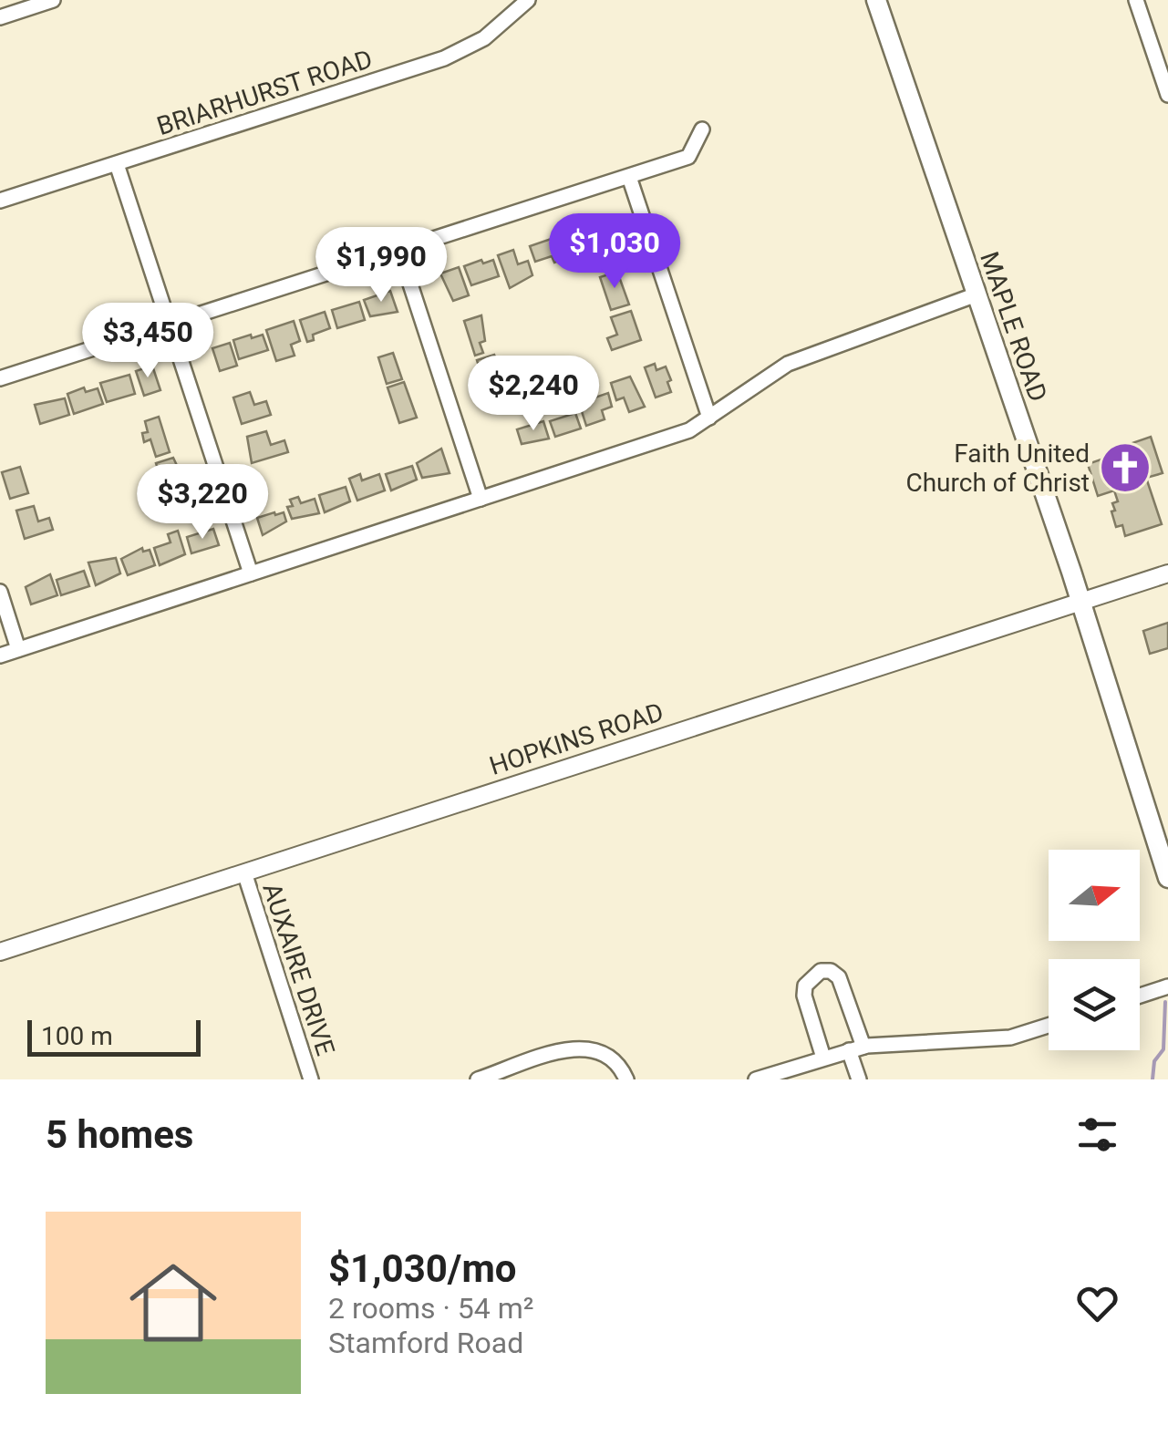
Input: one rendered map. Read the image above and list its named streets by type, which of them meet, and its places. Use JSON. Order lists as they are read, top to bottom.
{
  "streets": {
    "main road": ["MAPLE ROAD"],
    "street": ["BRIARHURST ROAD", "HOPKINS ROAD", "AUXAIRE DRIVE"]
  },
  "crossings": [
    ["MAPLE ROAD", "HOPKINS ROAD"],
    ["HOPKINS ROAD", "AUXAIRE DRIVE"]
  ],
  "places": {
    "church": ["Faith United Church of Christ"]
  },
  "scale_bar": "100 m",
  "north": "right",
  "page": {
    "price": [
      "$1,030",
      "$1,990",
      "$3,450",
      "$2,240",
      "$3,220"
    ],
    "scale": "100 m",
    "heading": "5 homes",
    "list": [
      {
        "name": "$1,030/mo",
        "note": "2 rooms · 54 m² · Stamford Road"
      }
    ]
  }
}
